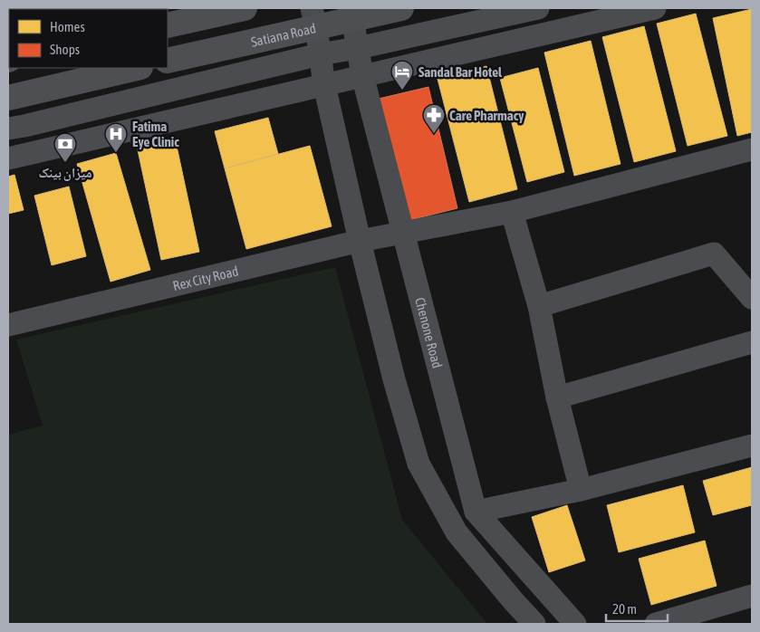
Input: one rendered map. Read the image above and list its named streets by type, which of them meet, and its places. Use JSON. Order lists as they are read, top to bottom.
{
  "streets": {
    "main road": ["Satiana Road"],
    "street": ["Rex City Road", "Chenone Road"]
  },
  "crossings": [
    ["Satiana Road", "Chenone Road"],
    ["Rex City Road", "Chenone Road"]
  ],
  "places": {
    "hotel": ["Sandal Bar Hotel"],
    "pharmacy": ["Care Pharmacy"],
    "hospital": ["Fatima Eye Clinic"],
    "bank": ["میزان بینک"]
  },
  "legend": ["Homes", "Shops"],
  "scale_bar": "20 m"
}
